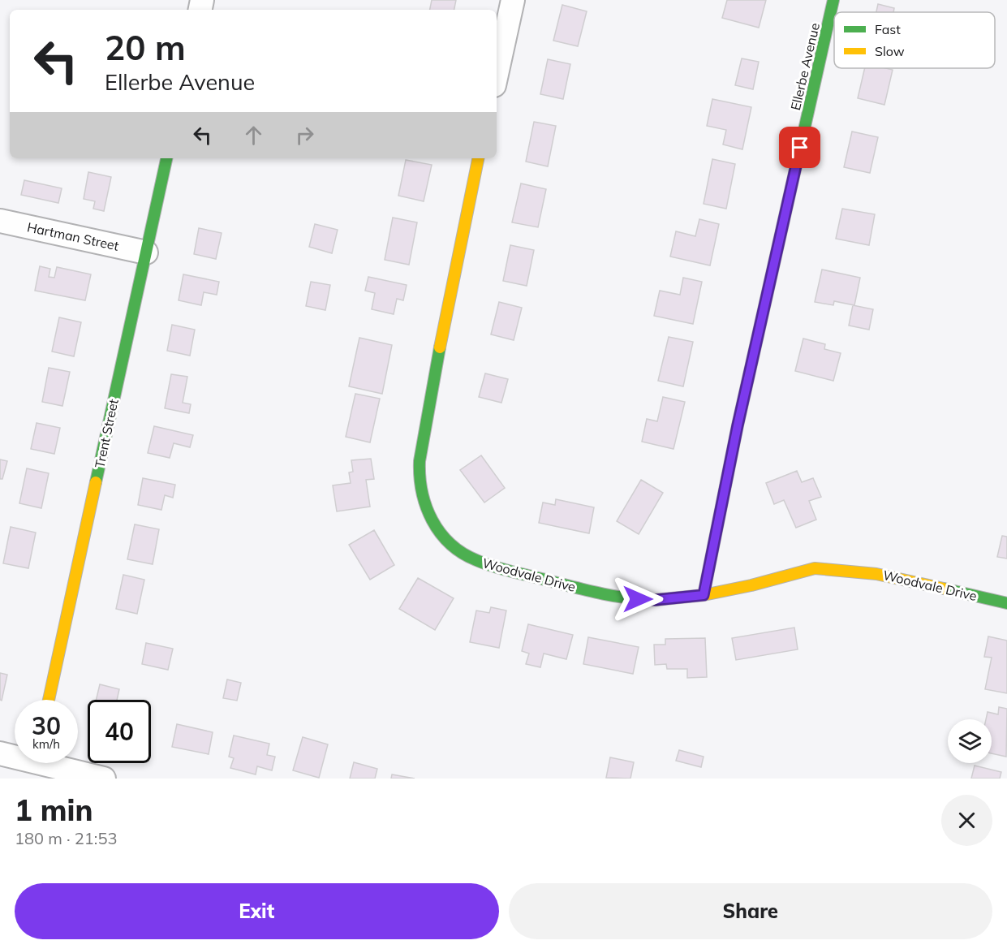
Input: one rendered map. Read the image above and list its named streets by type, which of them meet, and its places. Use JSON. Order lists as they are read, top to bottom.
{
  "streets": {
    "street": [
      "Ellerbe Avenue",
      "Hartman Street",
      "Trent Street",
      "Woodvale Drive"
    ]
  },
  "crossings": [
    ["Ellerbe Avenue", "Woodvale Drive"],
    ["Hartman Street", "Trent Street"]
  ],
  "legend": ["Fast", "Slow"],
  "page": {
    "turn": ["20 m", "Ellerbe Avenue"],
    "speed": "30 km/h",
    "limit": "40",
    "heading": ["1 min", "180 m · 21:53"],
    "buttons": ["Exit", "Share"]
  }
}
